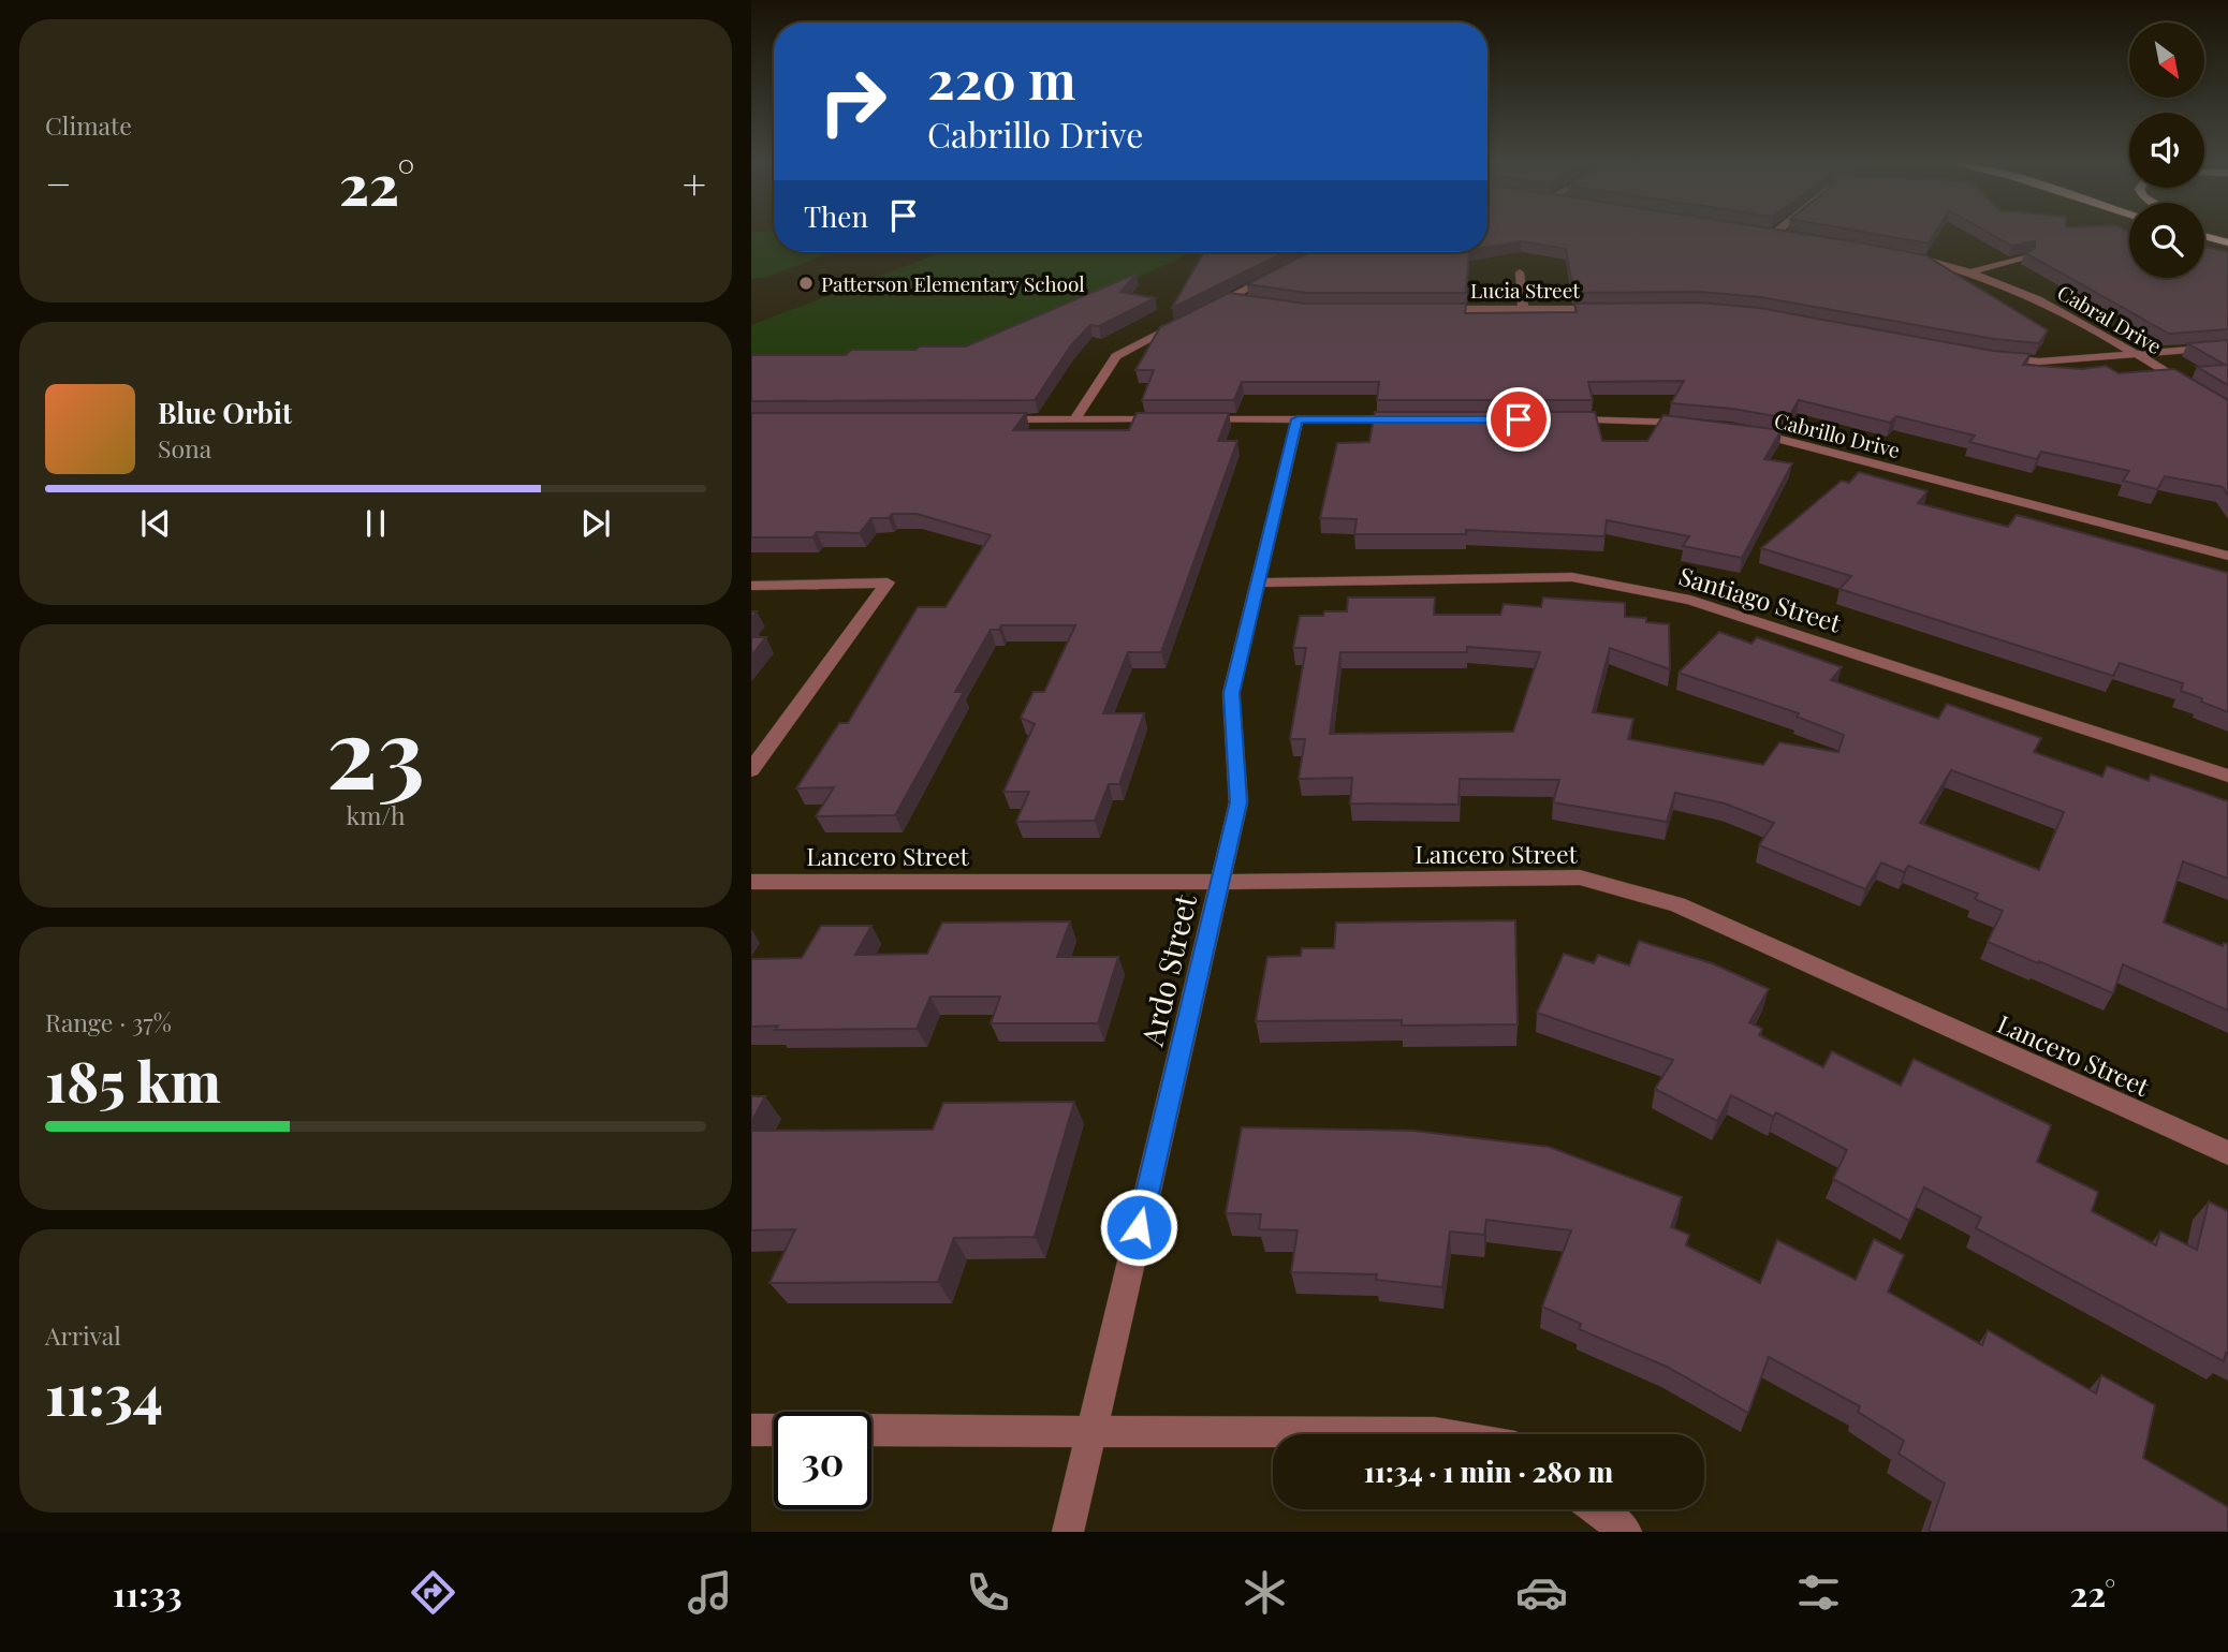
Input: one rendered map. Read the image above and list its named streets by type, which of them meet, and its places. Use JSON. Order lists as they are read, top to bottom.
{
  "streets": {
    "street": [
      "Lucia Street",
      "Cabral Drive",
      "Cabrillo Drive",
      "Santiago Street",
      "Lancero Street",
      "Ardo Street"
    ]
  },
  "crossings": [
    ["Santiago Street", "Ardo Street"],
    ["Lancero Street", "Ardo Street"]
  ],
  "places": ["Patterson Elementary School"],
  "north": "bottom right",
  "page": {
    "tile": [
      "Climate",
      ["23", "km/h"],
      ["Range · 37%", "185 km"],
      ["Arrival", "11:34"]
    ],
    "turn": ["220 m", "Cabrillo Drive"],
    "heat": ["−", "22°", "+"],
    "then": "Then",
    "song": ["Blue Orbit", "Sona"],
    "limit": "30",
    "trip": "11:34 · 1 min · 280 m",
    "tabs": ["11:33", "22°"]
  }
}
